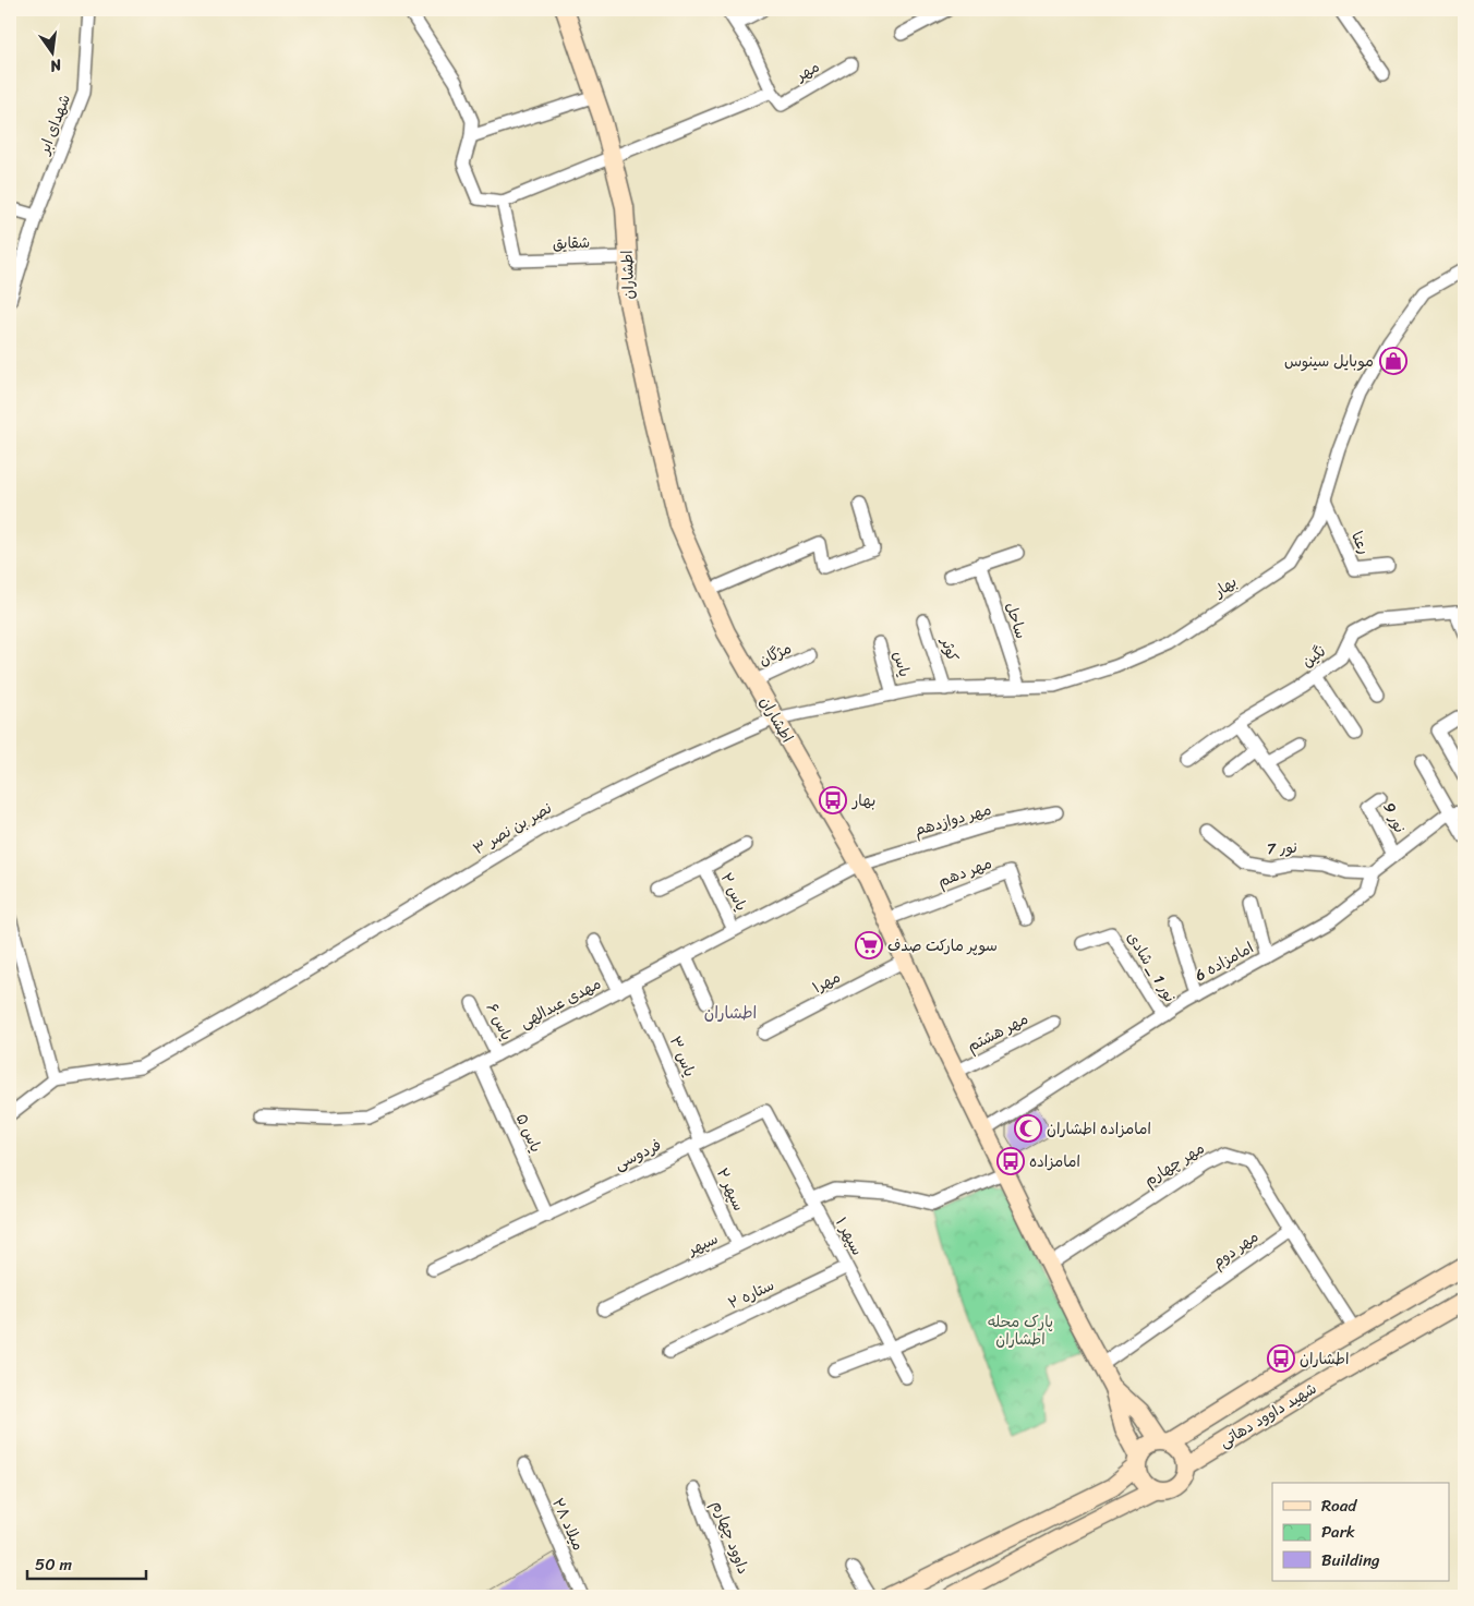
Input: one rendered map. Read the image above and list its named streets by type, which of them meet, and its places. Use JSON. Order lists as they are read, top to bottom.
{
  "streets": {
    "street": [
      "مهر",
      "شهدای ابر",
      "شقایق",
      "اطشاران",
      "رعنا",
      "بهار",
      "ساحل",
      "کوثر",
      "مژگان",
      "نگین",
      "یاس",
      "نور 9",
      "مهر دوازدهم",
      "نصر بن نصر ۳",
      "نور 7",
      "مهر دهم",
      "یاس ۲",
      "امامزاده 6",
      "نور 1 _ شادی",
      "مهر۱",
      "مهدی عبدالهی",
      "یاس ۶",
      "مهر هشتم",
      "یاس ۳",
      "یاس ۵",
      "فردوسی",
      "مهر چهارم",
      "سپهر ۲",
      "سپهر ۱",
      "سپهر",
      "مهر دوم",
      "ستاره ۲",
      "شهید داوود دهاتی",
      "میلاد ۲۸",
      "داوود چهارم"
    ]
  },
  "crossings": [
    ["شقایق", "اطشاران"],
    ["اطشاران", "بهار"],
    ["اطشاران", "مژگان"],
    ["اطشاران", "مهر دوازدهم"],
    ["اطشاران", "نصر بن نصر ۳"],
    ["اطشاران", "مهر دهم"],
    ["اطشاران", "امامزاده 6"],
    ["اطشاران", "مهر۱"],
    ["اطشاران", "مهدی عبدالهی"],
    ["اطشاران", "مهر هشتم"],
    ["اطشاران", "مهر چهارم"],
    ["اطشاران", "سپهر"],
    ["اطشاران", "مهر دوم"],
    ["اطشاران", "شهید داوود دهاتی"],
    ["رعنا", "بهار"],
    ["بهار", "ساحل"],
    ["بهار", "کوثر"],
    ["بهار", "یاس"],
    ["بهار", "نصر بن نصر ۳"],
    ["مهر دوازدهم", "مهدی عبدالهی"],
    ["نور 7", "امامزاده 6"],
    ["یاس ۲", "مهدی عبدالهی"],
    ["امامزاده 6", "نور 1 _ شادی"],
    ["مهدی عبدالهی", "یاس ۶"],
    ["مهدی عبدالهی", "یاس ۳"],
    ["مهدی عبدالهی", "یاس ۵"],
    ["یاس ۳", "فردوسی"],
    ["یاس ۳", "سپهر ۲"],
    ["یاس ۵", "فردوسی"],
    ["فردوسی", "سپهر ۲"],
    ["فردوسی", "سپهر ۱"],
    ["مهر چهارم", "مهر دوم"],
    ["سپهر ۲", "سپهر"],
    ["سپهر ۱", "سپهر"],
    ["سپهر ۱", "ستاره ۲"]
  ],
  "districts": ["اطشاران"],
  "parks": ["پارک محله اطشاران"],
  "places": {
    "shop": ["موبایل سینوس"],
    "bus stop": ["بهار", "امامزاده", "اطشاران"],
    "supermarket": ["سوپر مارکت صدف"],
    "mosque": ["امامزاده اطشاران"]
  },
  "legend": ["Road", "Park", "Building"],
  "scale_bar": "50 m",
  "north": "bottom"
}
